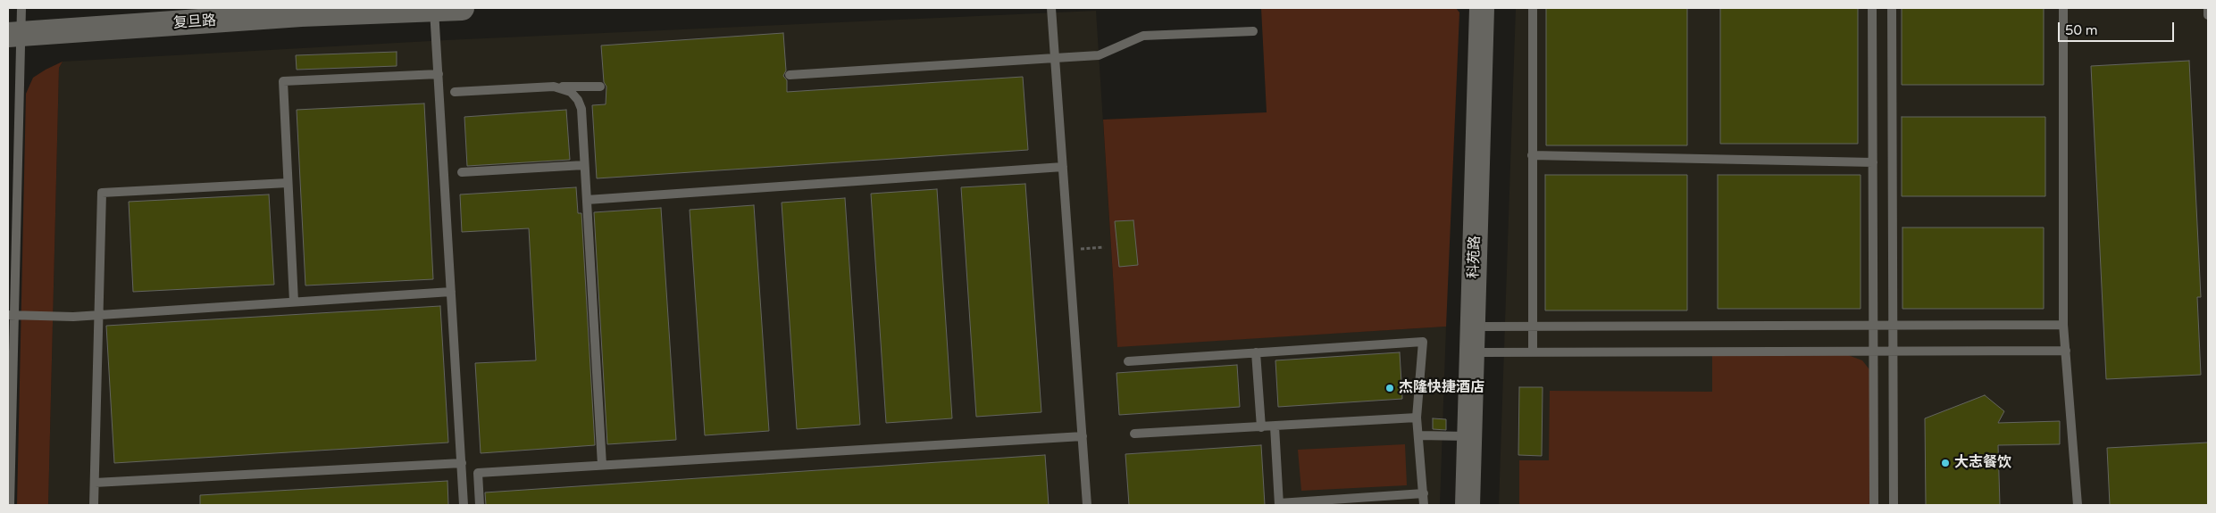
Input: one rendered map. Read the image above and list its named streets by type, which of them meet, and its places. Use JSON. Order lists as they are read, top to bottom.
{
  "streets": {
    "street": ["复旦路", "科苑路"]
  },
  "places": ["杰隆快捷酒店", "大志餐饮"],
  "scale_bar": "50 m"
}
